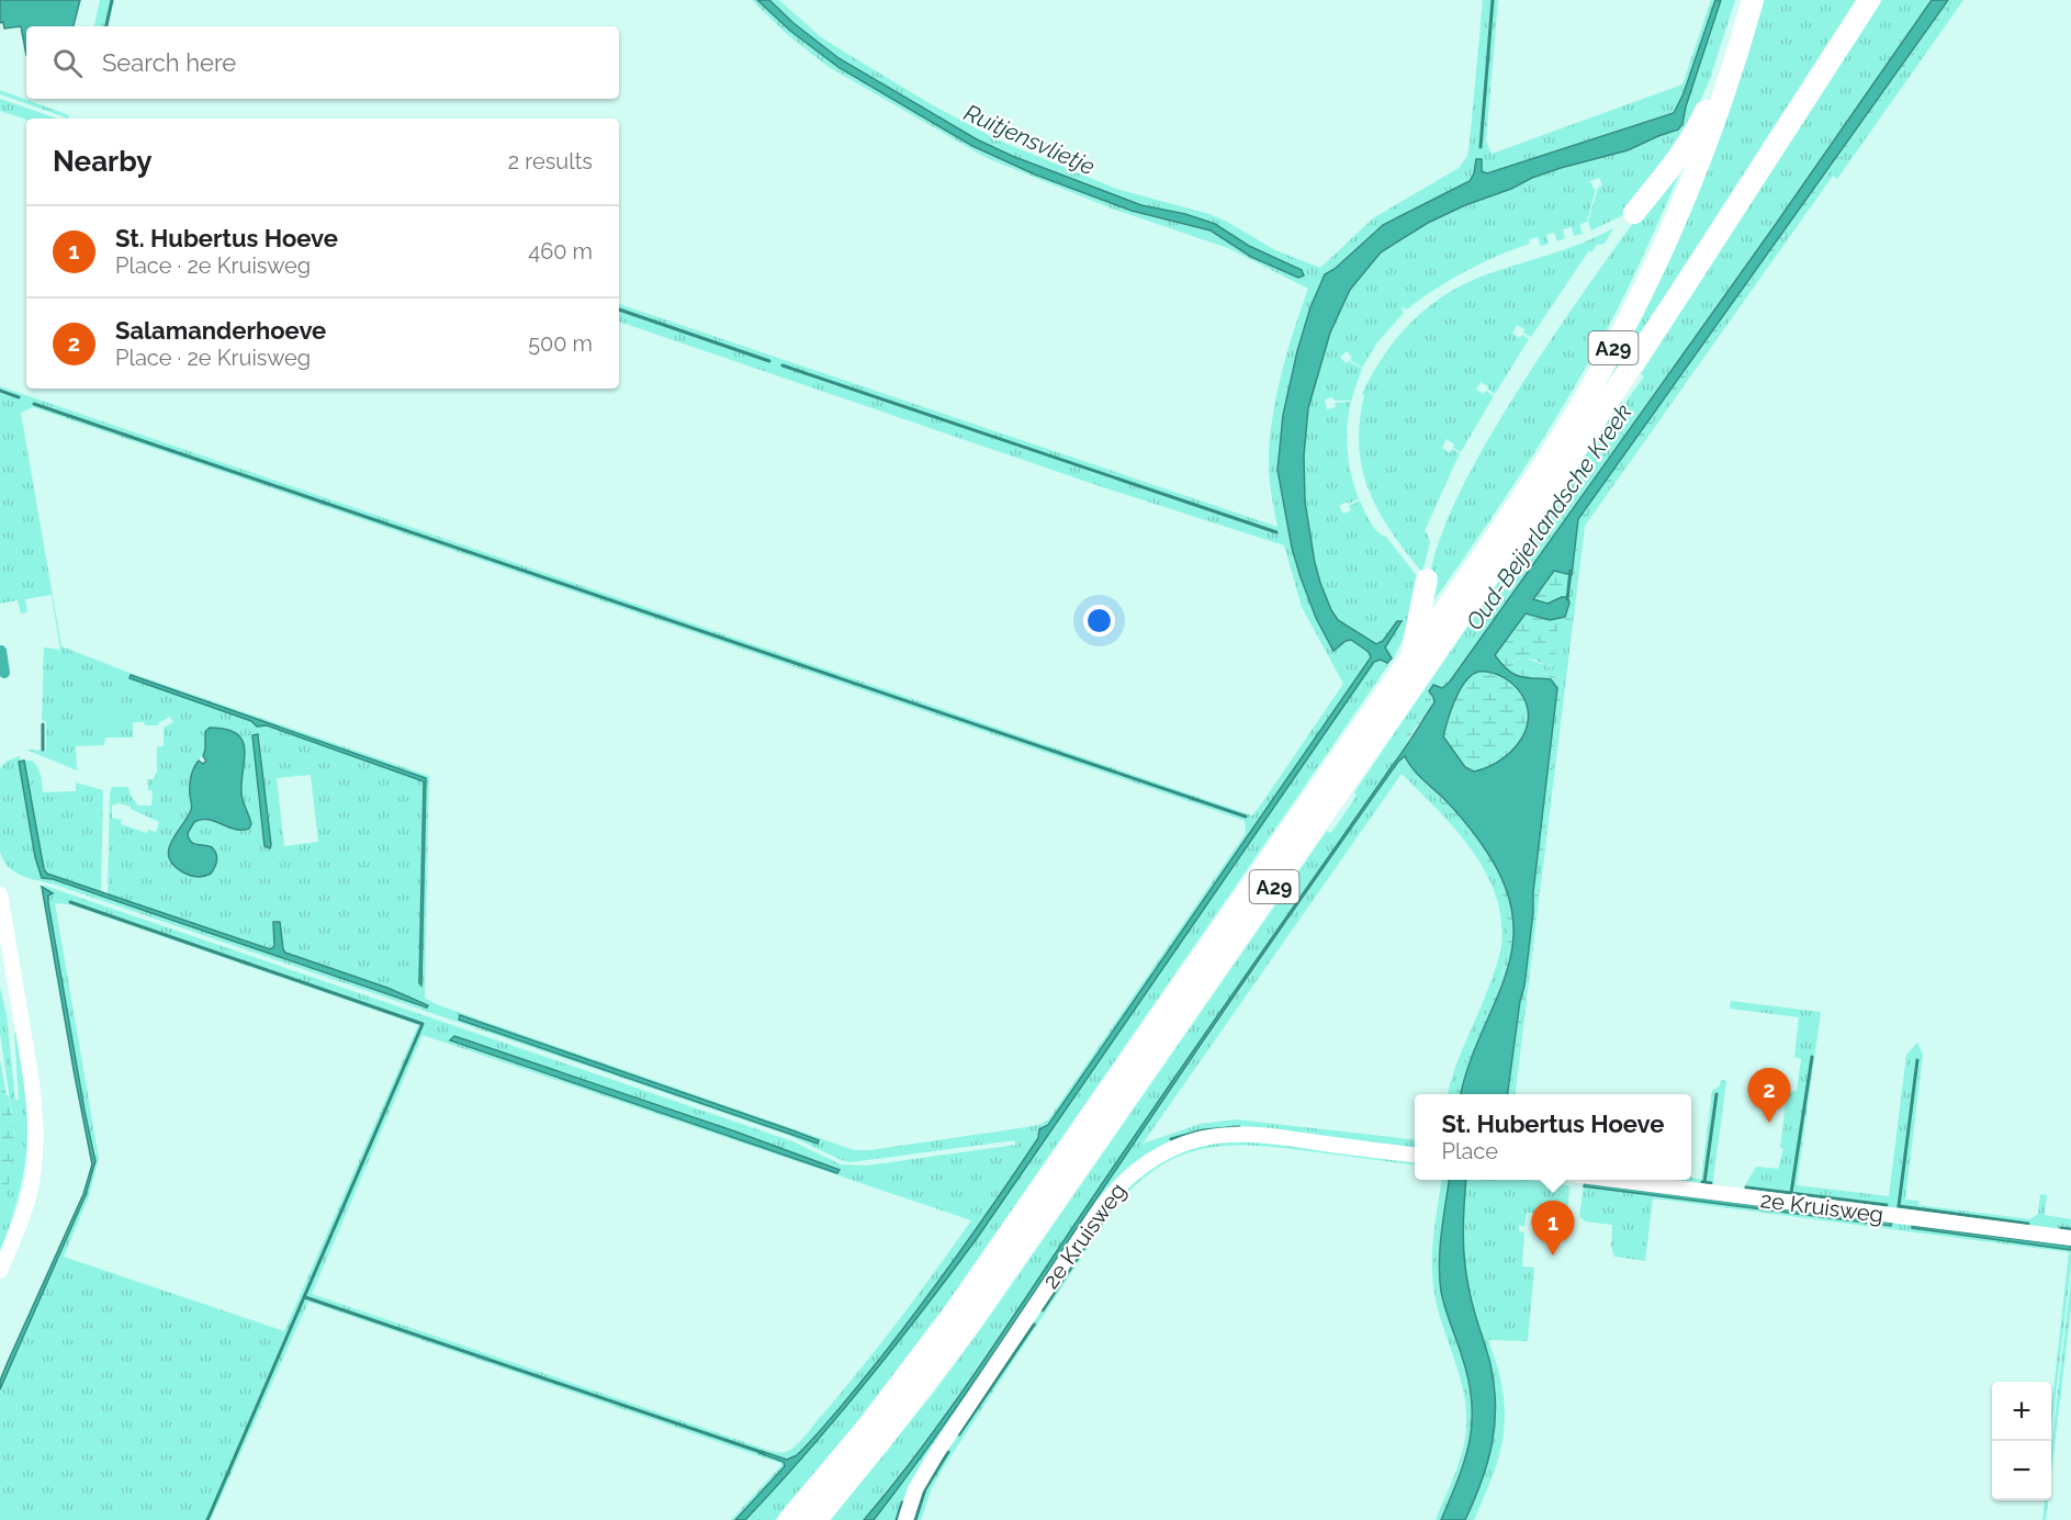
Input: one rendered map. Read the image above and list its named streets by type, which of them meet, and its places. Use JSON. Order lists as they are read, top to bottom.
{
  "streets": {
    "highway": ["A29"],
    "street": ["2e Kruisweg"]
  },
  "water": ["Ruitjensvlietje", "Oud-Beijerlandsche Kreek"],
  "page": {
    "search": "Search here",
    "heading": ["Nearby", "2 results"],
    "list": [
      {
        "mark": "1",
        "name": "St. Hubertus Hoeve",
        "note": "Place · 2e Kruisweg",
        "value": "460 m"
      },
      {
        "mark": "2",
        "name": "Salamanderhoeve",
        "note": "Place · 2e Kruisweg",
        "value": "500 m"
      }
    ],
    "pins": ["2", "1"],
    "popup": ["St. Hubertus Hoeve", "Place"],
    "map_buttons": ["+", "−"]
  }
}
